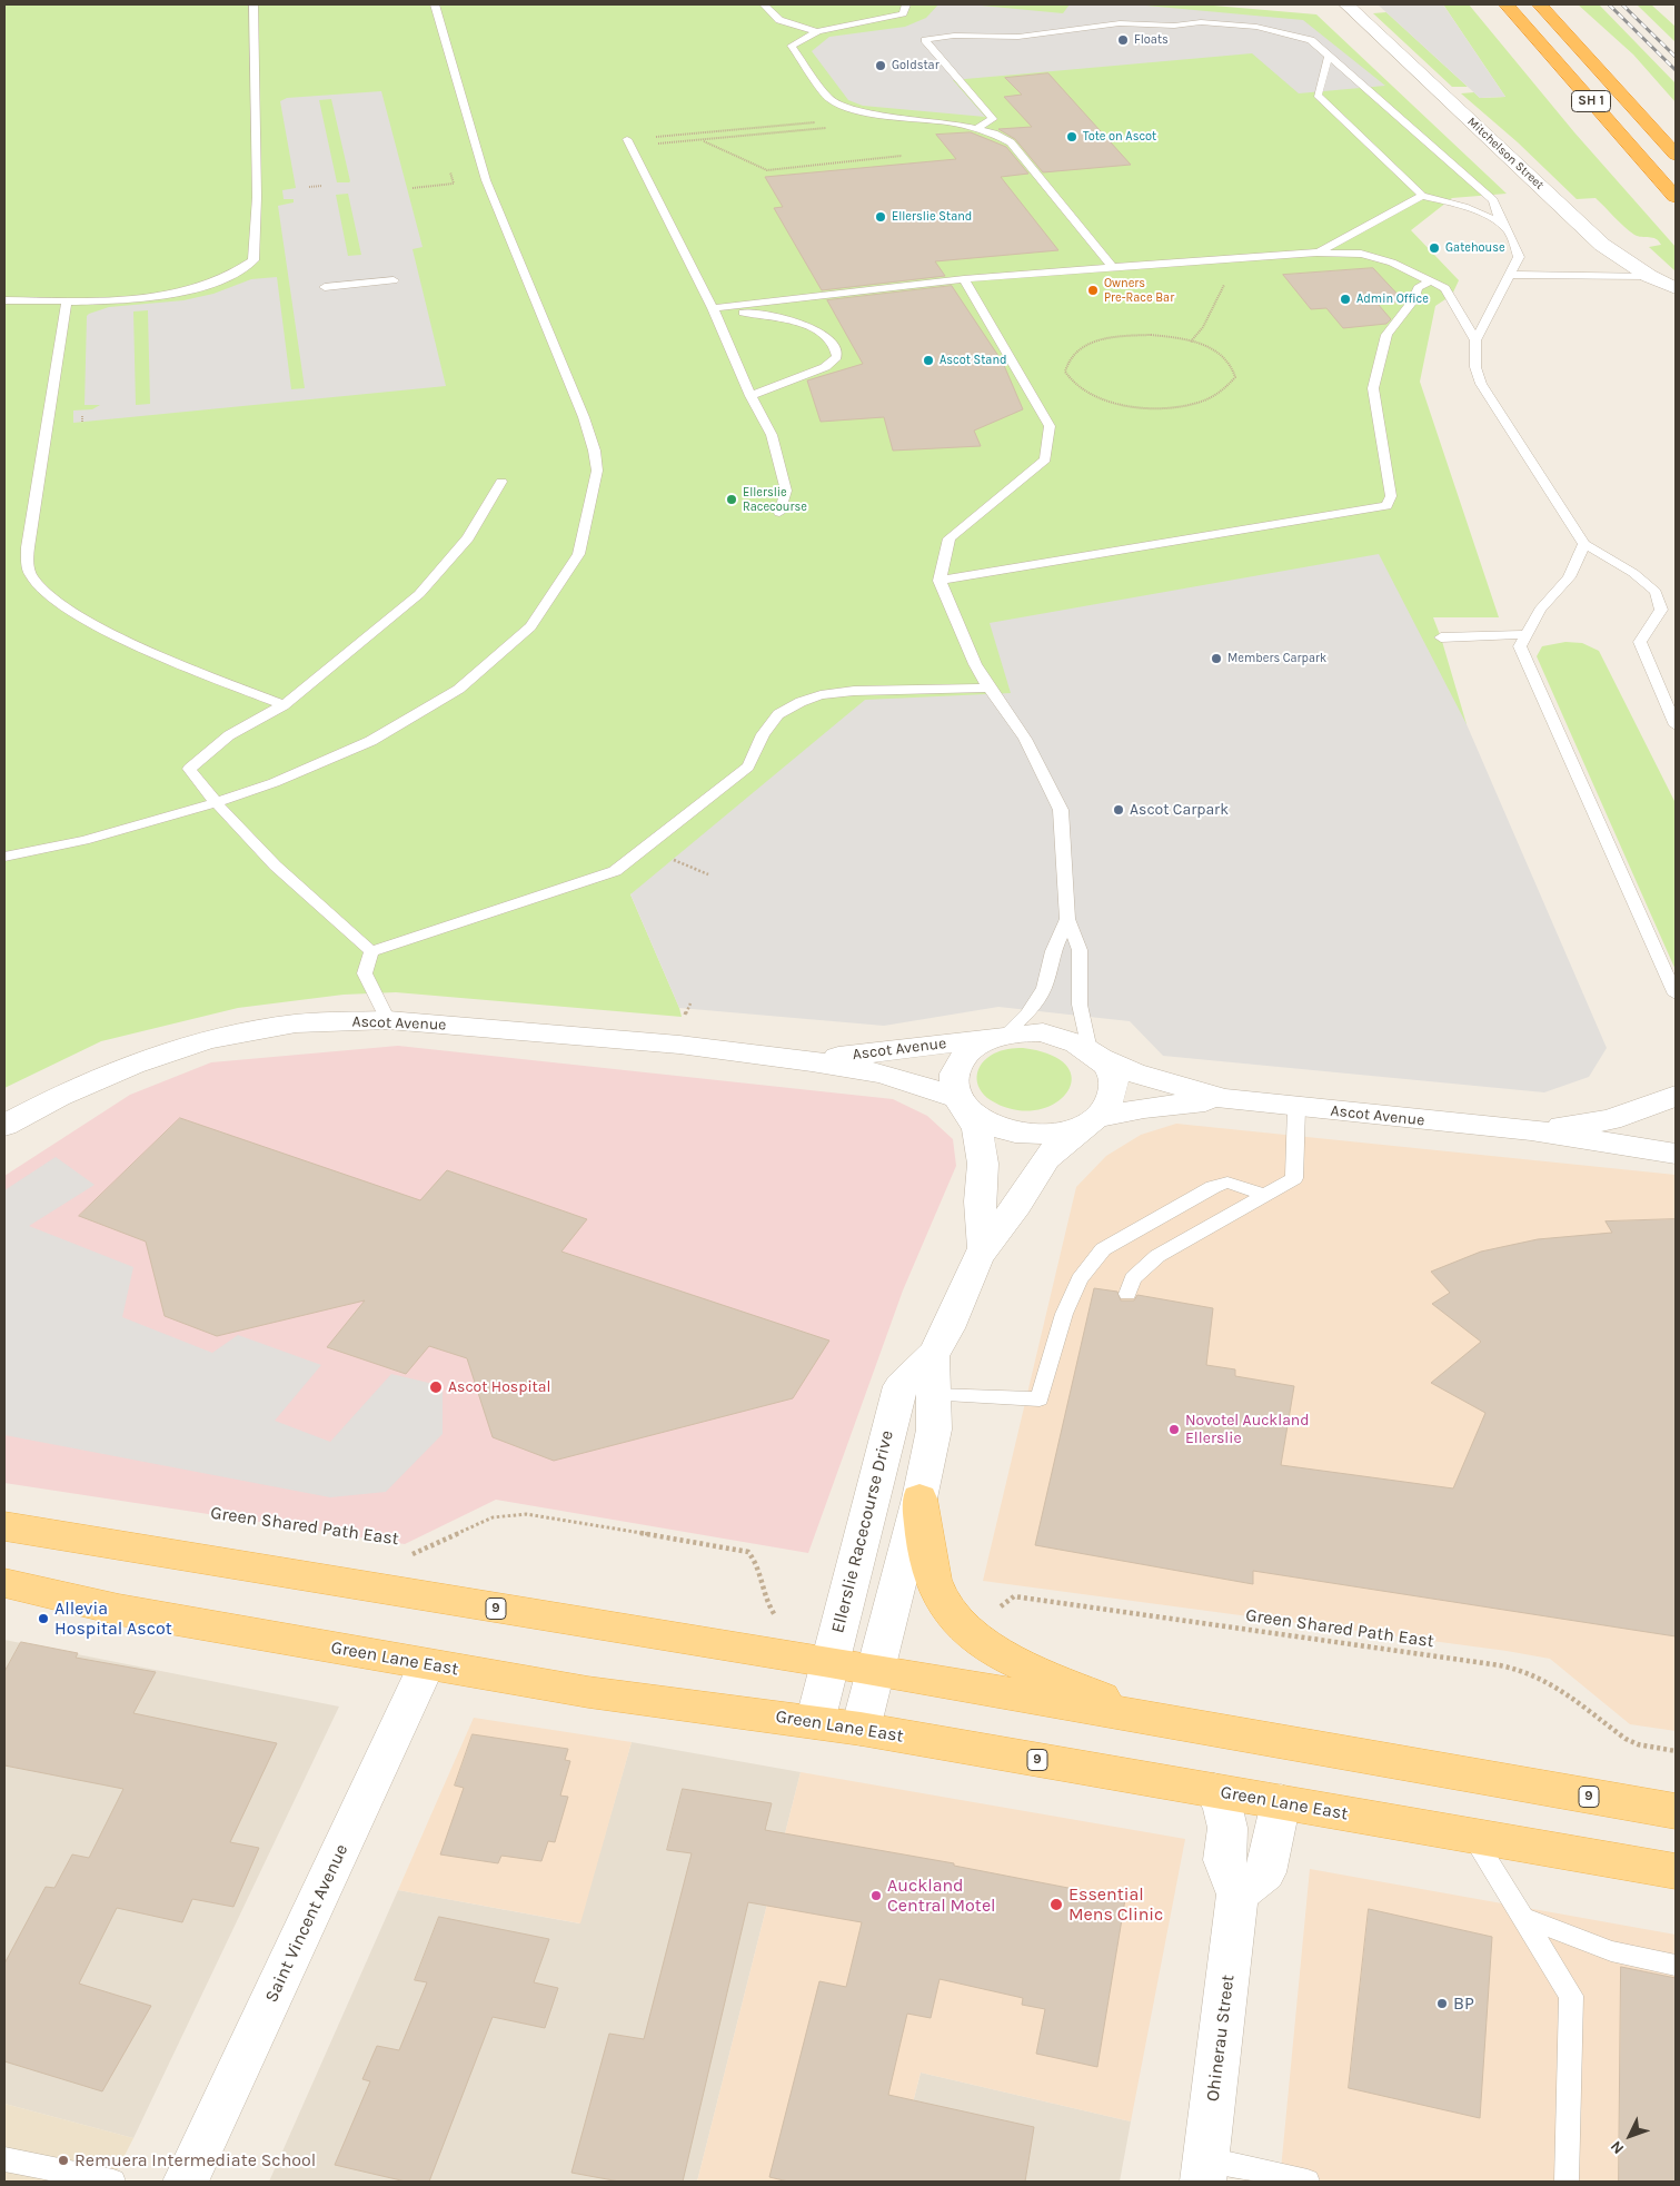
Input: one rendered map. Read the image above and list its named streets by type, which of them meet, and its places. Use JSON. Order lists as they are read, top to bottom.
{
  "streets": {
    "highway": ["SH 1"],
    "main road": ["9", "Green Lane East"],
    "street": [
      "Mitchelson Street",
      "Ascot Avenue",
      "Ellerslie Racecourse Drive",
      "Saint Vincent Avenue",
      "Ohinerau Street"
    ],
    "path": ["Green Shared Path East"]
  },
  "crossings": [
    ["Ascot Avenue", "Ellerslie Racecourse Drive"],
    ["Ellerslie Racecourse Drive", "9"],
    ["Ellerslie Racecourse Drive", "Green Lane East"],
    ["Green Lane East", "Saint Vincent Avenue"],
    ["Green Lane East", "Ohinerau Street"]
  ],
  "places": [
    "Floats",
    "Goldstar",
    "Tote on Ascot",
    "Ellerslie Stand",
    "Gatehouse",
    "Owners Pre-Race Bar",
    "Admin Office",
    "Ascot Stand",
    "Ellerslie Racecourse",
    "Members Carpark",
    "Ascot Carpark",
    "Ascot Hospital",
    "Novotel Auckland Ellerslie",
    "Allevia Hospital Ascot",
    "Auckland Central Motel",
    "Essential Mens Clinic",
    "BP",
    "Remuera Intermediate School"
  ],
  "north": "bottom left"
}
